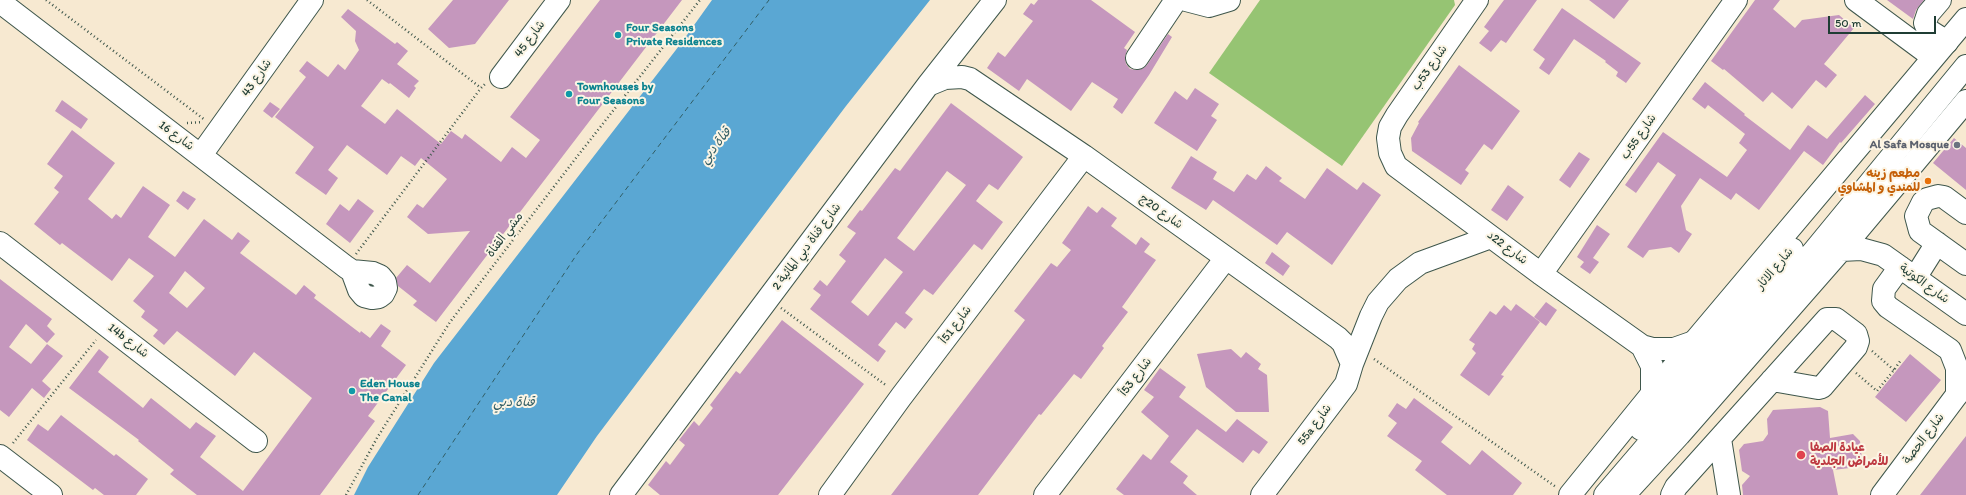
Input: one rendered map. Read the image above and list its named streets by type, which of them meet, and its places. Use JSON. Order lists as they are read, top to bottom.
{
  "streets": {
    "street": [
      "شارع 45",
      "شارع 53ب",
      "شارع 43",
      "شارع 16",
      "شارع 55ب",
      "شارع 20ج",
      "شارع قناة دبي المائية 2",
      "شارع 22د",
      "شارع الاثار",
      "شارع الكوتية",
      "شارع 51أ",
      "14b شارع",
      "شارع 53أ",
      "55a شارع",
      "شارع الحصة"
    ],
    "path": ["مشي القناة"]
  },
  "crossings": [
    ["شارع 53ب", "شارع 22د"],
    ["شارع 43", "شارع 16"],
    ["شارع 55ب", "شارع 22د"],
    ["شارع 20ج", "شارع قناة دبي المائية 2"],
    ["شارع 20ج", "شارع 51أ"],
    ["شارع 20ج", "شارع 53أ"],
    ["شارع 20ج", "55a شارع"],
    ["شارع 22د", "55a شارع"]
  ],
  "water": ["قناة دبي"],
  "places": [
    "Four Seasons Private Residences",
    "Townhouses by Four Seasons",
    "Al Safa Mosque",
    "مطعم زينه للمندي و المشاوي",
    "Eden House The Canal",
    "عيادة الصفا للأمراض الجلدية"
  ],
  "scale_bar": "50 m"
}
